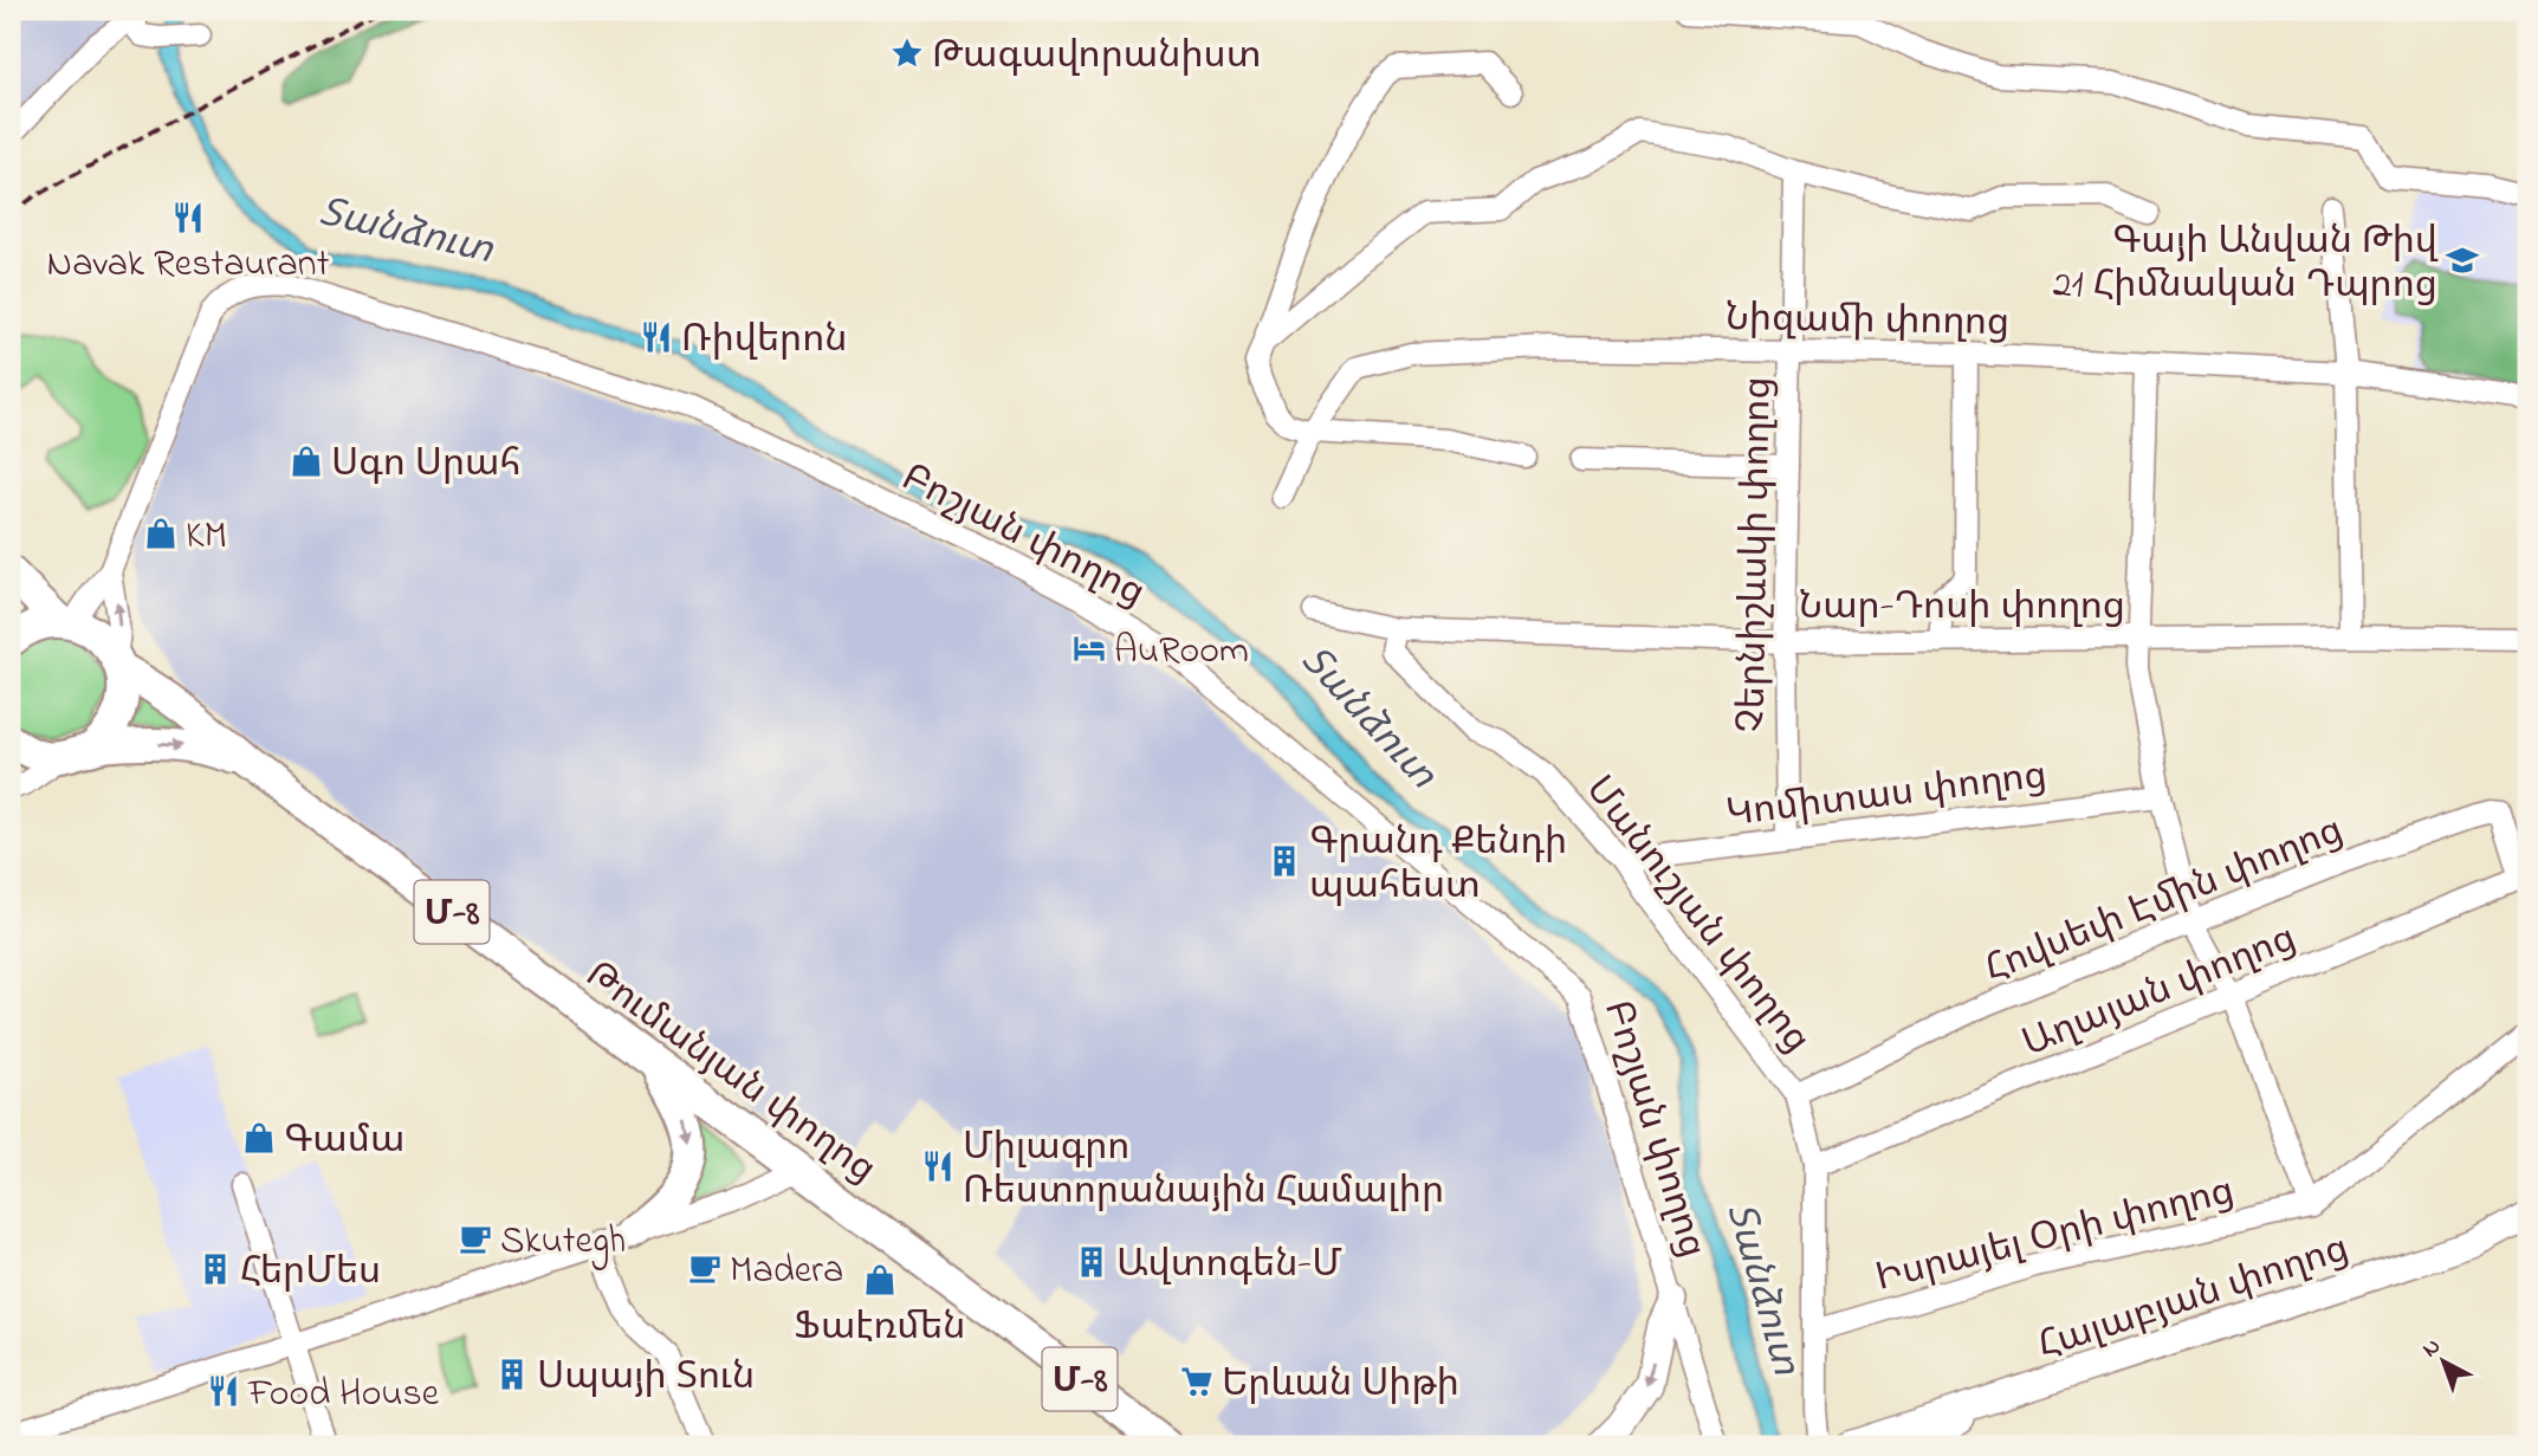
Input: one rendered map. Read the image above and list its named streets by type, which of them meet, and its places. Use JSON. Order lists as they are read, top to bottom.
{
  "streets": {
    "highway": ["Մ-8", "Թումանյան փողոց"],
    "main road": ["Հալաբյան փողոց"],
    "street": [
      "Նիզամի փողոց",
      "Բոշյան փողոց",
      "Չերնիշևսկի փողոց",
      "Նար-Դոսի փողոց",
      "Կոմիտաս փողոց",
      "Հովսեփ Էմին փողոց",
      "Մանուշյան փողոց",
      "Աղայան փողոց",
      "Իսրայել Օրի փողոց"
    ]
  },
  "crossings": [
    ["Նիզամի փողոց", "Չերնիշևսկի փողոց"],
    ["Չերնիշևսկի փողոց", "Նար-Դոսի փողոց"],
    ["Չերնիշևսկի փողոց", "Կոմիտաս փողոց"],
    ["Նար-Դոսի փողոց", "Մանուշյան փողոց"],
    ["Կոմիտաս փողոց", "Մանուշյան փողոց"],
    ["Հովսեփ Էմին փողոց", "Մանուշյան փողոց"],
    ["Հովսեփ Էմին փողոց", "Աղայան փողոց"],
    ["Մ-8", "Թումանյան փողոց"],
    ["Մանուշյան փողոց", "Աղայան փողոց"],
    ["Մանուշյան փողոց", "Իսրայել Օրի փողոց"]
  ],
  "water": ["Տանձուտ"],
  "places": {
    "place": ["Թագավորանիստ"],
    "restaurant": [
      "Navak Restaurant",
      "Ռիվերոն",
      "Միլագրո Ռեստորանային Համալիր",
      "Food House"
    ],
    "school or university": ["Գայի Անվան Թիվ 21 Հիմնական Դպրոց"],
    "shop": [
      "Սգո Սրահ",
      "KM",
      "Գամա",
      "Ֆաէռմեն"
    ],
    "hotel": ["AuRoom"],
    "building": [
      "Գրանդ Քենդի պահեստ",
      "Ավտոգեն-Մ",
      "ՀերՄես",
      "Սպայի Տուն"
    ],
    "cafe": ["Skutegh", "Madera"],
    "supermarket": ["Երևան Սիթի"]
  },
  "north": "top left"
}
